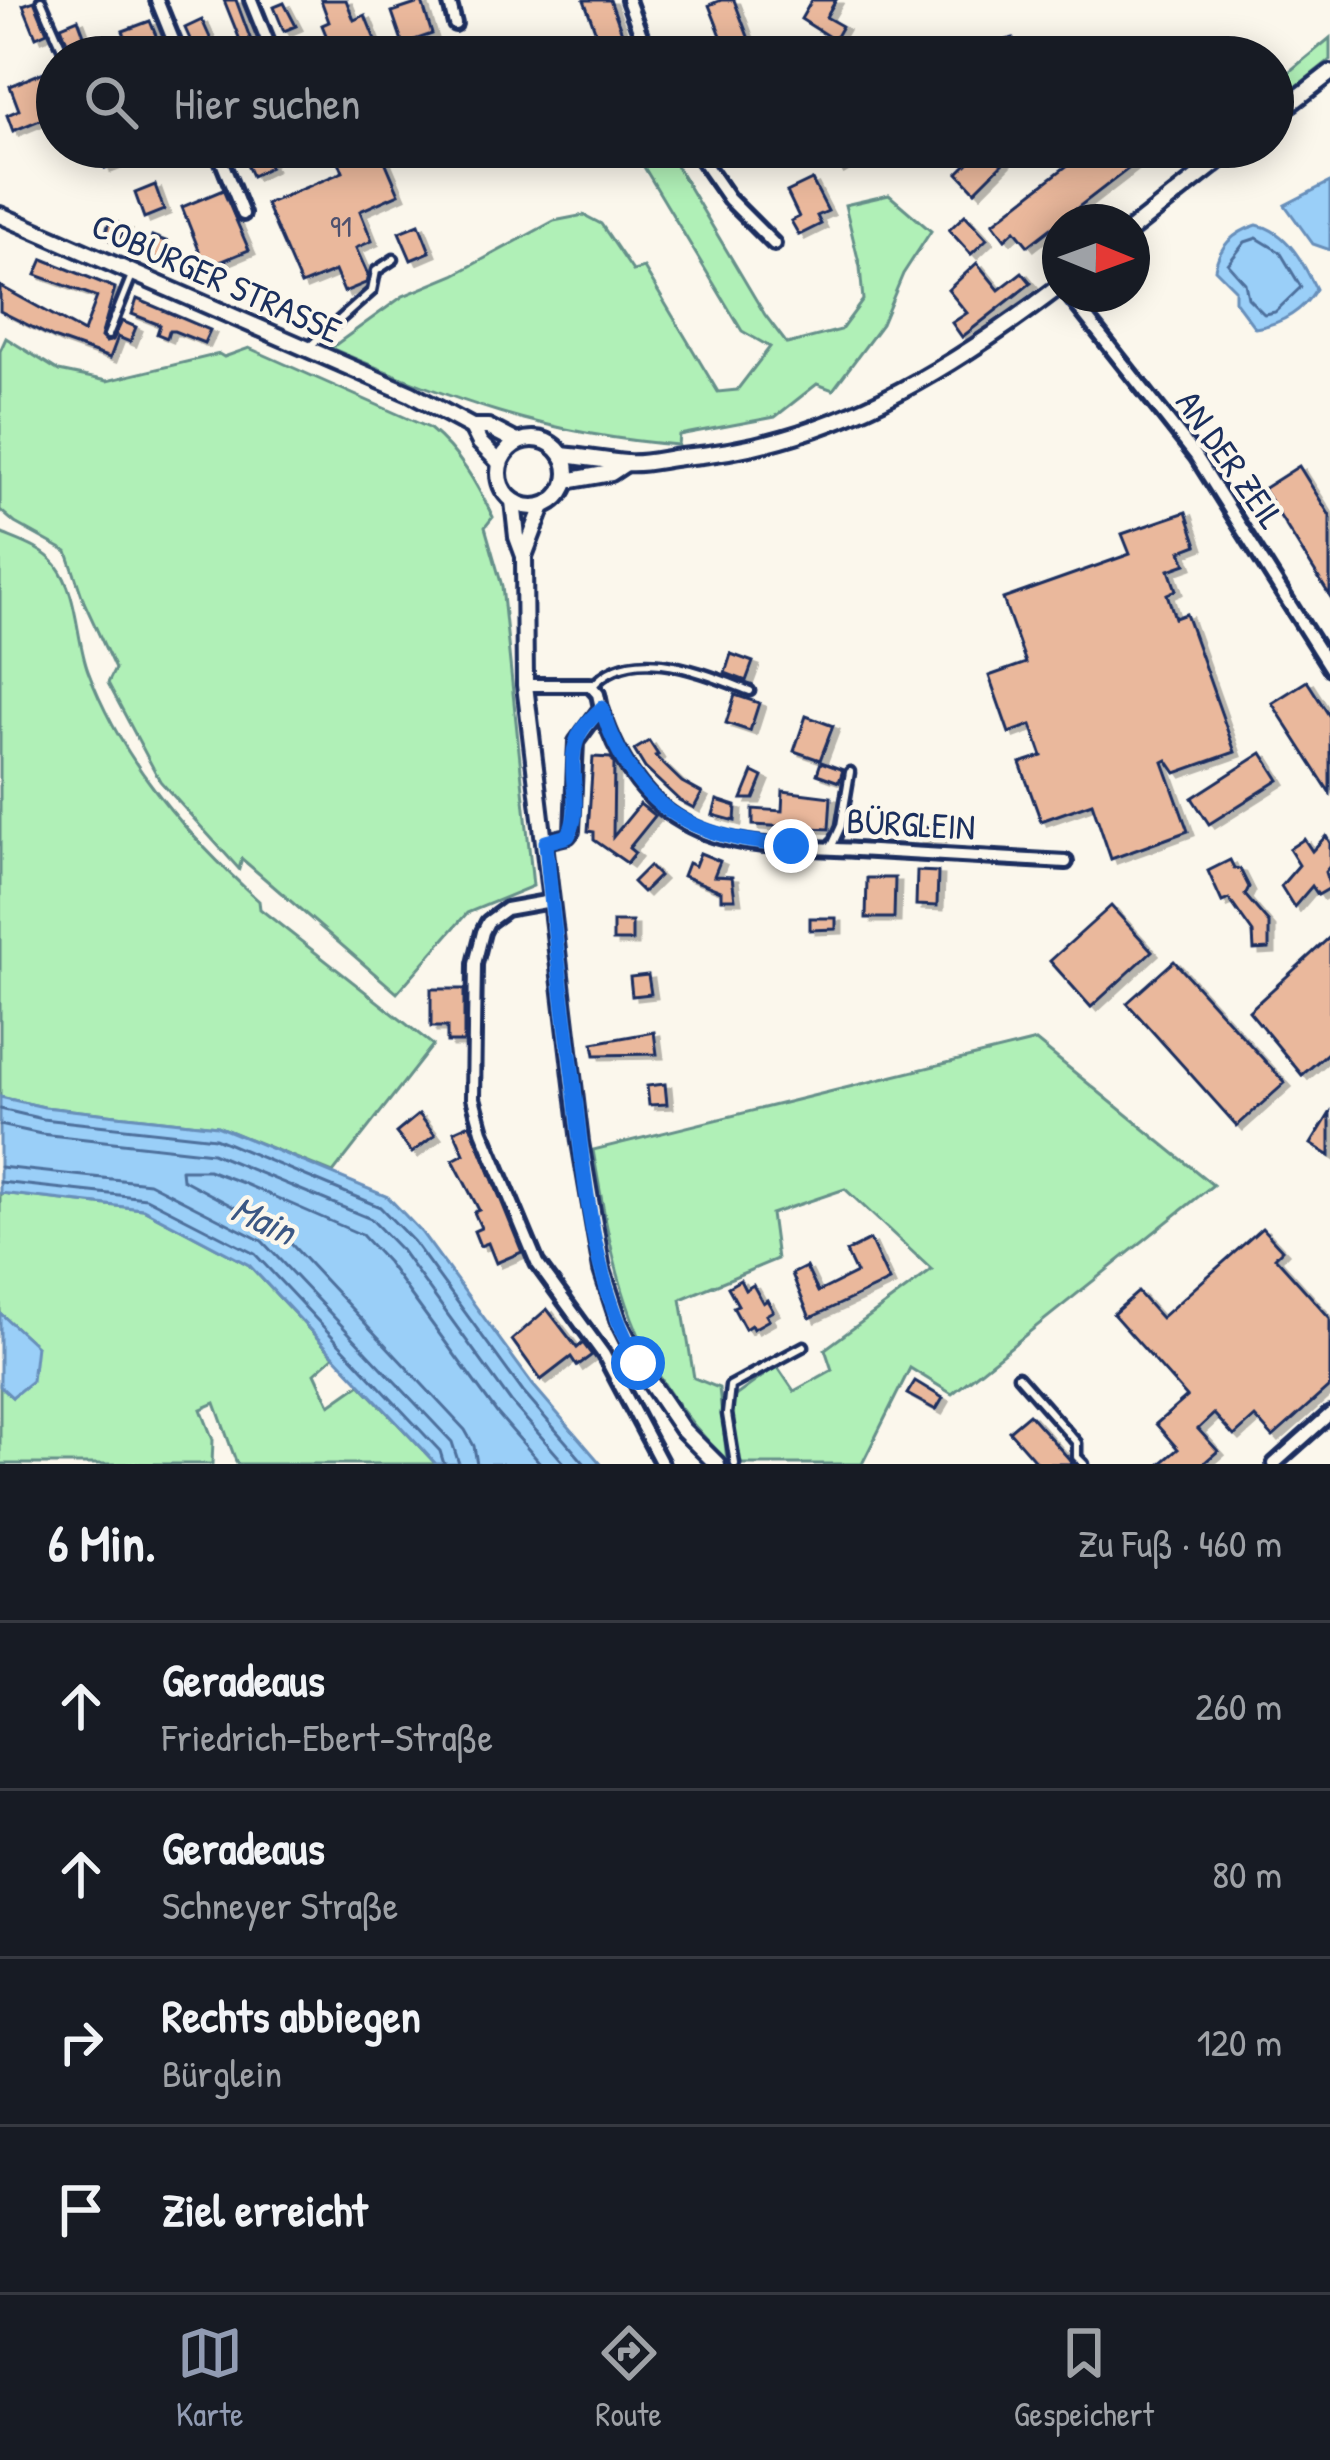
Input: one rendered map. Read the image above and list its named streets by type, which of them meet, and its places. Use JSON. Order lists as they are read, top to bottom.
{
  "streets": {
    "street": ["COBURGER STRASSE", "AN DER ZEIL", "BÜRGLEIN"]
  },
  "water": ["Main"],
  "house_numbers": ["91"],
  "north": "right",
  "page": {
    "search": "Hier suchen",
    "heading": ["6 Min.", "Zu Fuß · 460 m"],
    "list": [
      ["Geradeaus", "Friedrich-Ebert-Straße", "260 m"],
      ["Geradeaus", "Schneyer Straße", "80 m"],
      ["Rechts abbiegen", "Bürglein", "120 m"],
      "Ziel erreicht"
    ],
    "nav": ["Karte", "Route", "Gespeichert"]
  }
}
